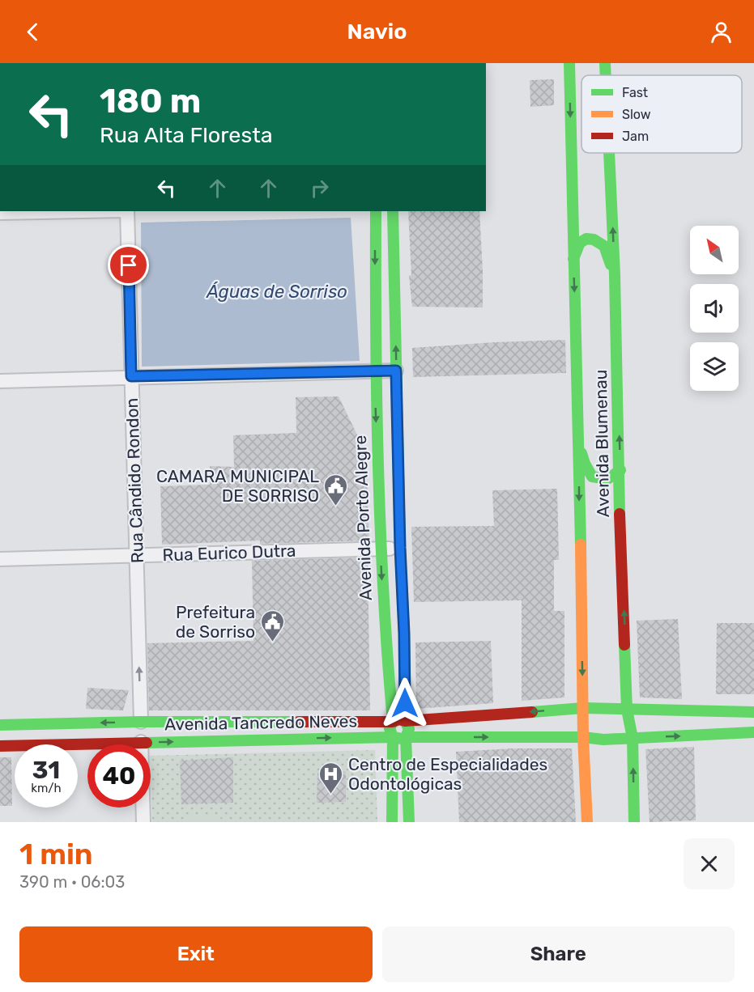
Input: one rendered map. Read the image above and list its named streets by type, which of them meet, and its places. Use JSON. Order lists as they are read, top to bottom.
{
  "streets": {
    "street": [
      "Avenida Blumenau",
      "Rua Cândido Rondon",
      "Avenida Porto Alegre",
      "Rua Eurico Dutra",
      "Avenida Tancredo Neves"
    ]
  },
  "crossings": [
    ["Avenida Blumenau", "Avenida Tancredo Neves"],
    ["Rua Cândido Rondon", "Rua Eurico Dutra"],
    ["Rua Cândido Rondon", "Avenida Tancredo Neves"],
    ["Avenida Porto Alegre", "Rua Eurico Dutra"],
    ["Avenida Porto Alegre", "Avenida Tancredo Neves"]
  ],
  "water": ["Águas de Sorriso"],
  "places": {
    "public building": ["CAMARA MUNICIPAL DE SORRISO", "Prefeitura de Sorriso"],
    "hospital": ["Centro de Especialidades Odontológicas"]
  },
  "legend": ["Fast", "Slow", "Jam"],
  "north": "top left",
  "page": {
    "header": "Navio",
    "turn": ["180 m", "Rua Alta Floresta"],
    "speed": "31 km/h",
    "limit": "40",
    "heading": ["1 min", "390 m · 06:03"],
    "buttons": ["Exit", "Share"]
  }
}
